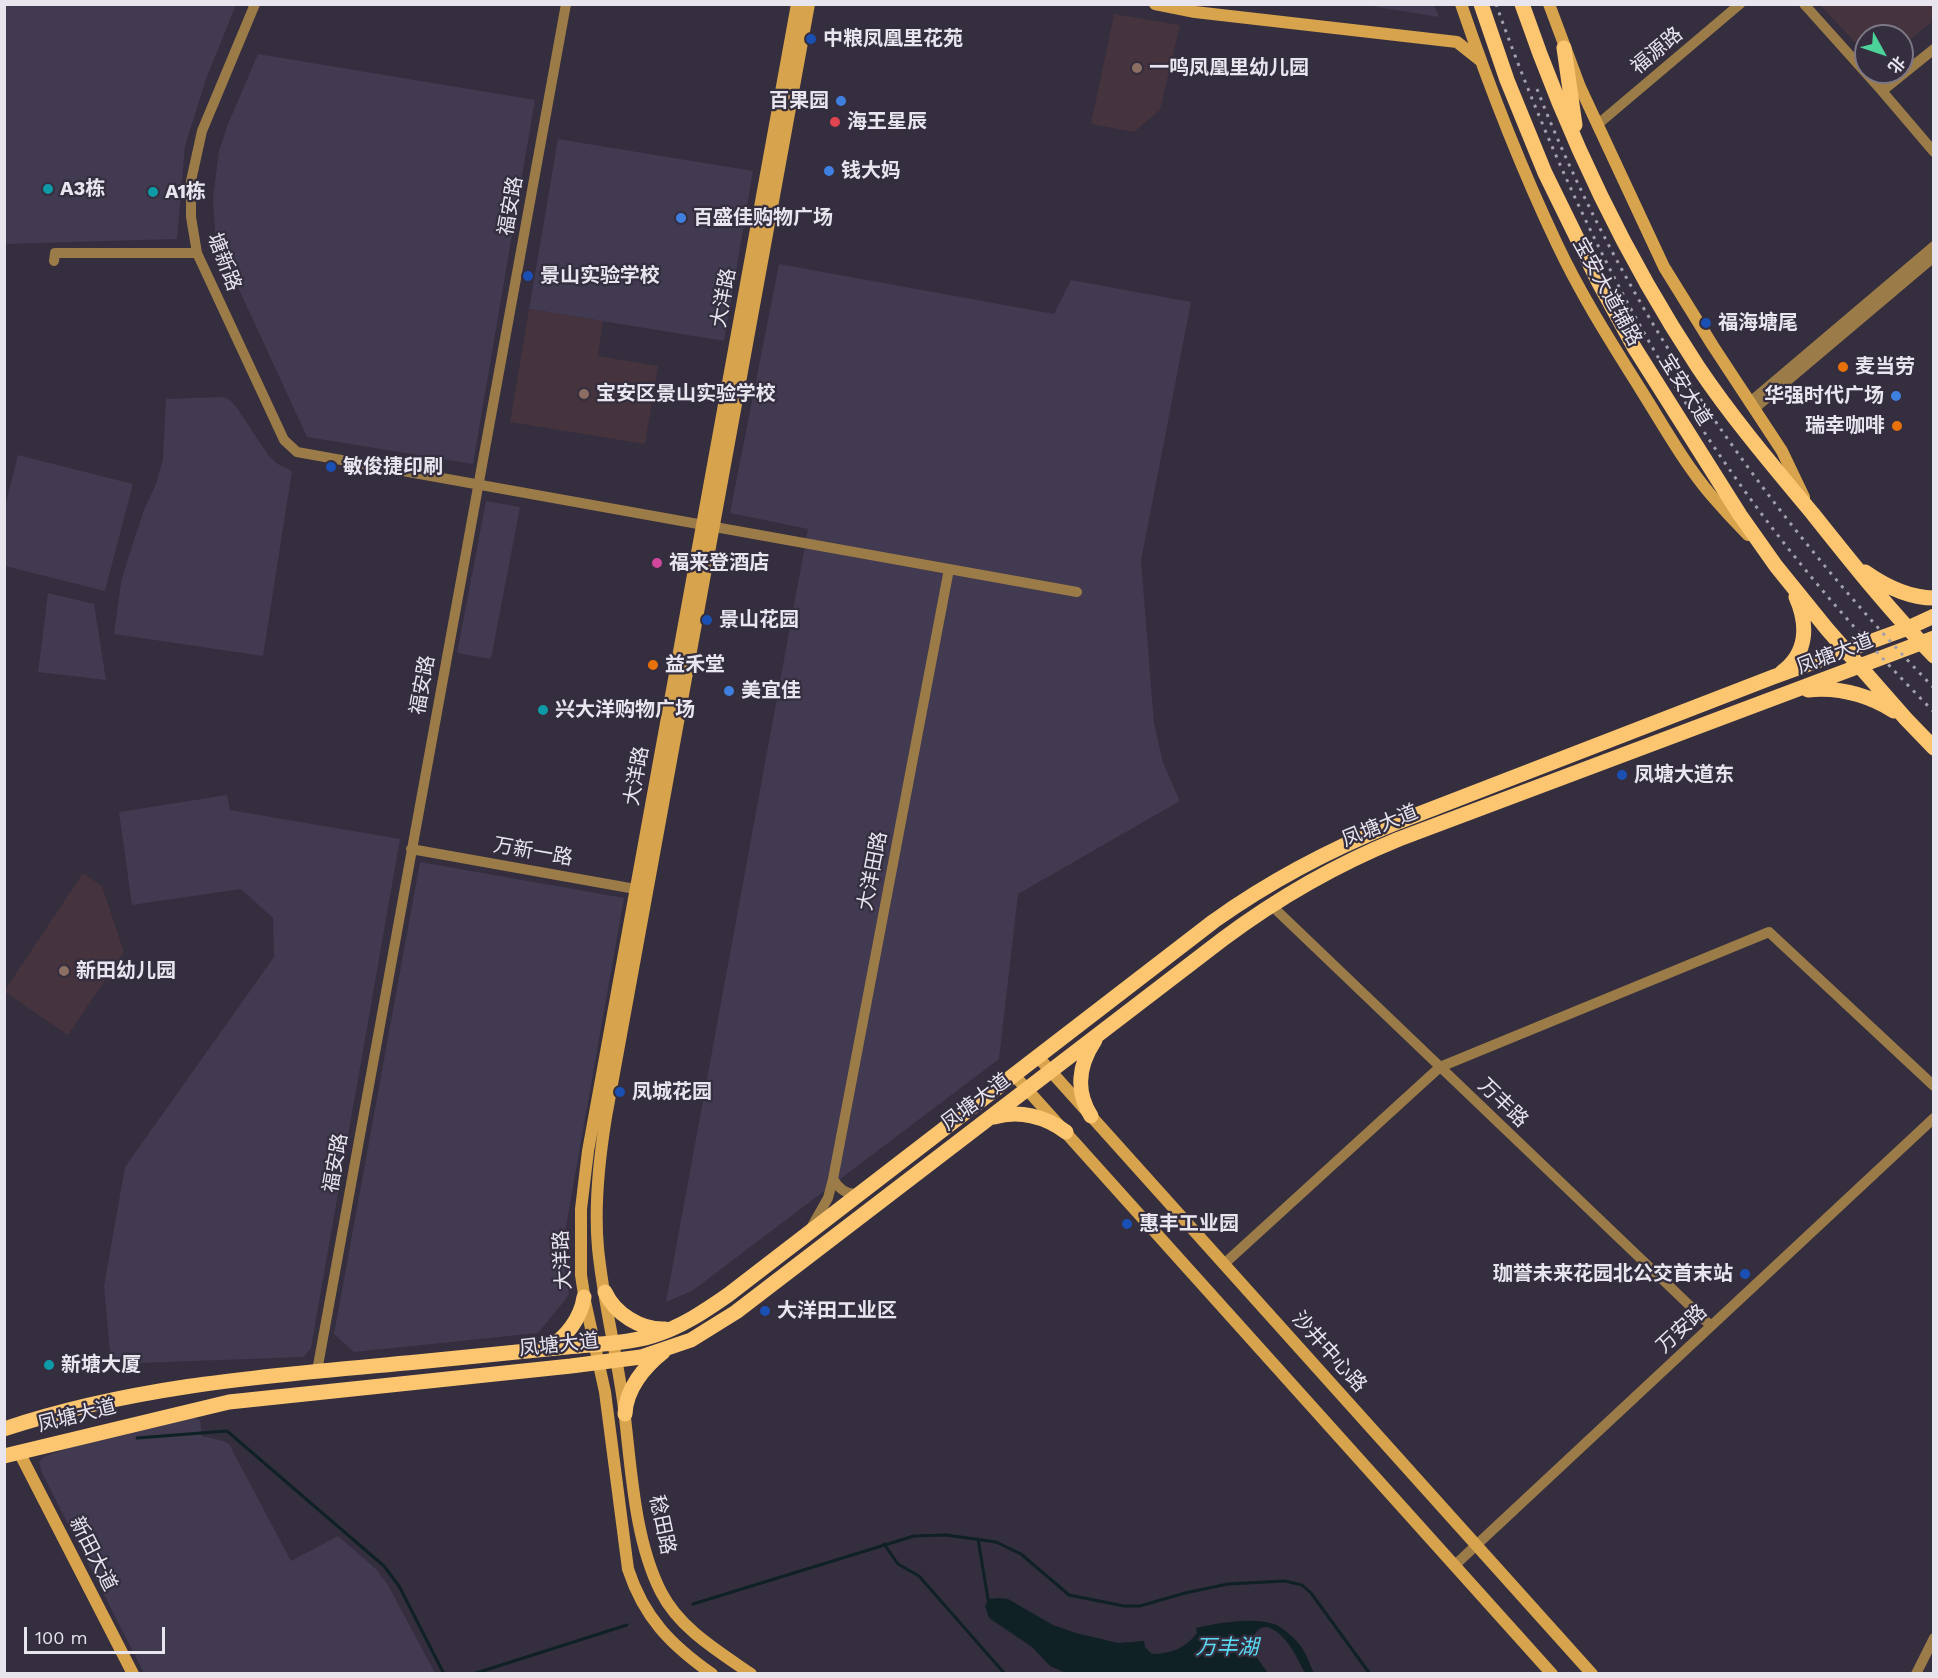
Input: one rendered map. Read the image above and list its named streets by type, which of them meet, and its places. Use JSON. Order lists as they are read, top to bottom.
{
  "streets": {
    "main road": ["宝安大道", "凤塘大道"],
    "street": [
      "福源路",
      "福安路",
      "塘新路",
      "宝安大道辅路",
      "大洋路",
      "万新一路",
      "大洋田路",
      "万丰路",
      "万安路",
      "沙井中心路",
      "稔田路",
      "新田大道"
    ]
  },
  "crossings": [
    ["福安路", "塘新路"],
    ["福安路", "凤塘大道"],
    ["福安路", "万新一路"],
    ["宝安大道辅路", "宝安大道"],
    ["大洋路", "凤塘大道"],
    ["大洋路", "万新一路"],
    ["大洋路", "稔田路"],
    ["宝安大道", "凤塘大道"],
    ["凤塘大道", "大洋田路"],
    ["凤塘大道", "万丰路"],
    ["凤塘大道", "沙井中心路"],
    ["凤塘大道", "稔田路"],
    ["凤塘大道", "新田大道"],
    ["万丰路", "万安路"],
    ["万安路", "沙井中心路"]
  ],
  "water": ["万丰湖"],
  "places": [
    "中粮凤凰里花苑",
    "一鸣凤凰里幼儿园",
    "百果园",
    "海王星辰",
    "钱大妈",
    "A3栋",
    "A1栋",
    "百盛佳购物广场",
    "景山实验学校",
    "福海塘尾",
    "麦当劳",
    "宝安区景山实验学校",
    "华强时代广场",
    "瑞幸咖啡",
    "敏俊捷印刷",
    "福来登酒店",
    "景山花园",
    "益禾堂",
    "美宜佳",
    "兴大洋购物广场",
    "凤塘大道东",
    "新田幼儿园",
    "凤城花园",
    "惠丰工业园",
    "珈誉未来花园北公交首末站",
    "大洋田工业区",
    "新塘大厦"
  ],
  "scale_bar": "100 m",
  "north": "bottom right"
}
